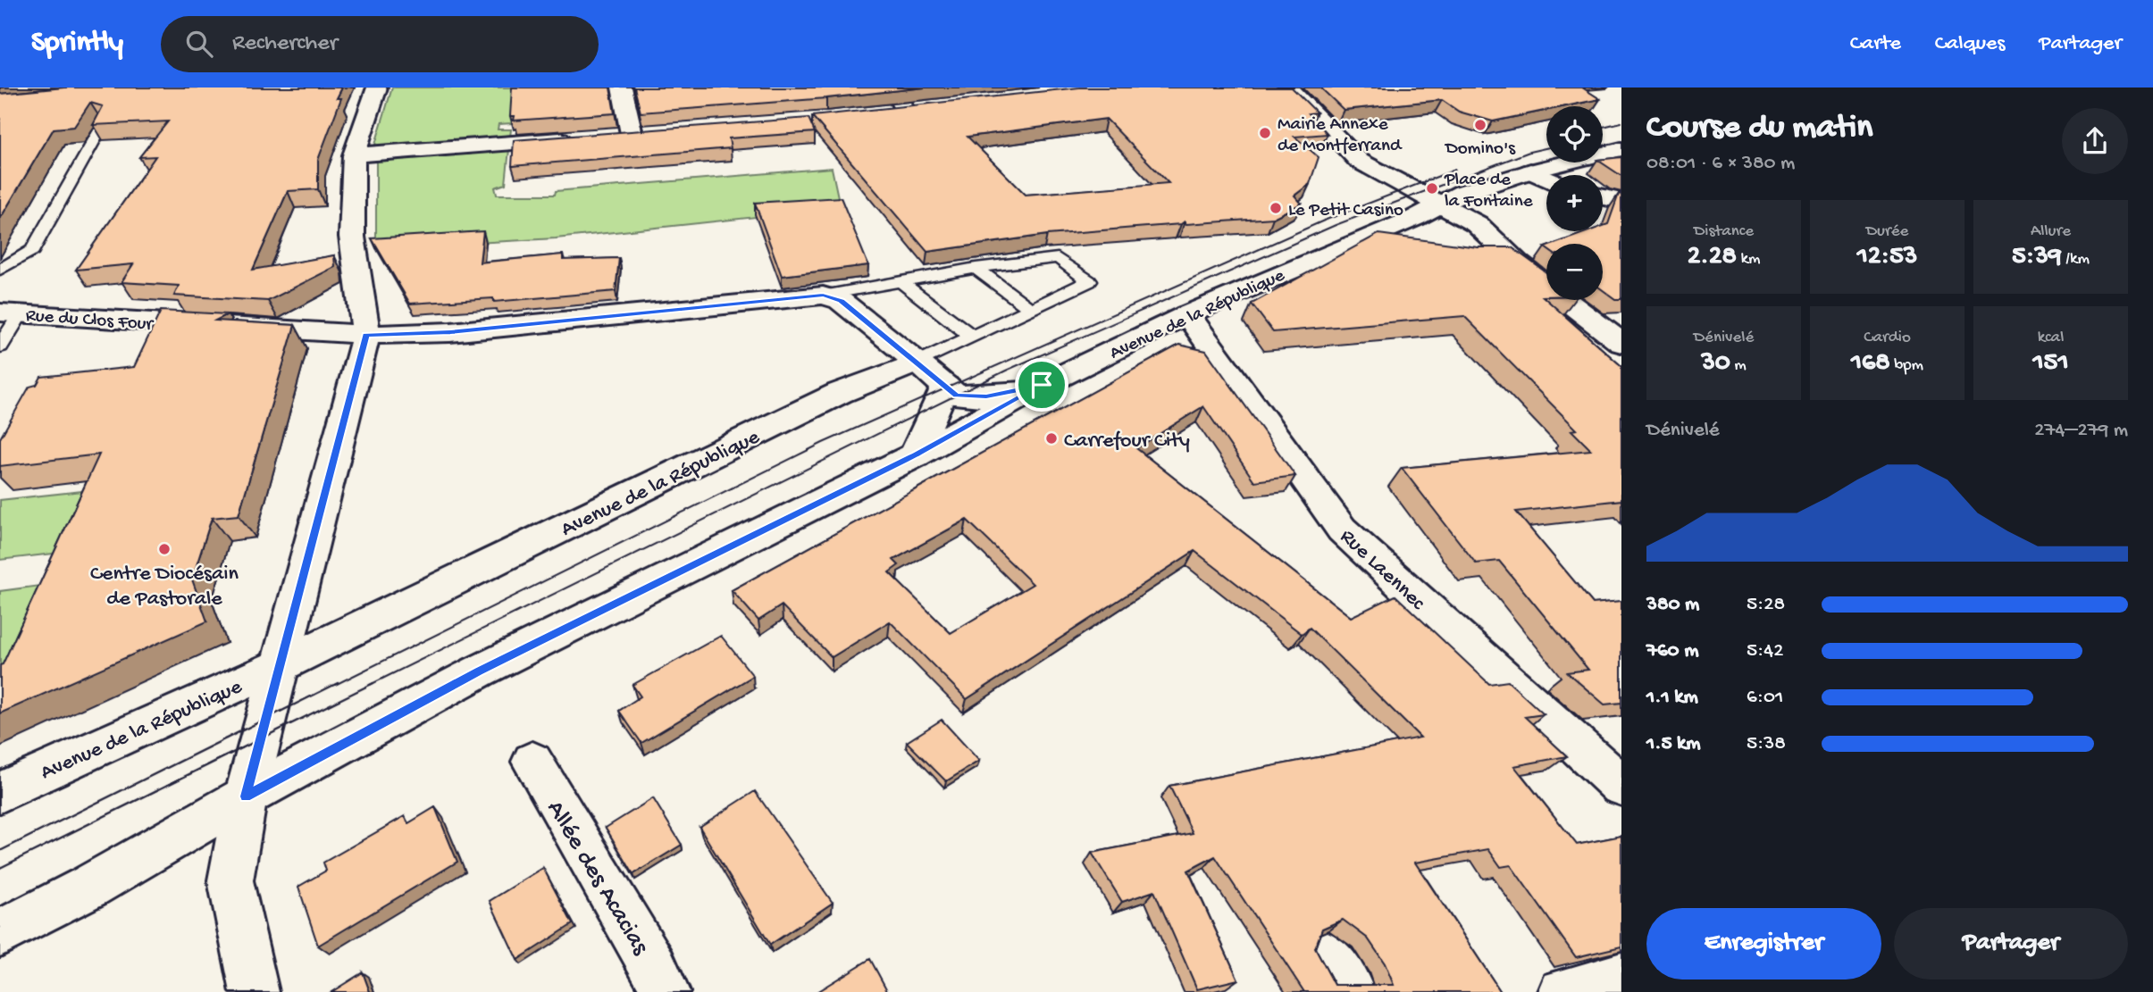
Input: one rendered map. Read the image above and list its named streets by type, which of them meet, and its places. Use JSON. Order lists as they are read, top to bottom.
{
  "streets": {
    "street": [
      "Avenue de la République",
      "Rue du Clos Four",
      "Rue Laennec",
      "Allée des Acacias"
    ]
  },
  "crossings": [
    ["Avenue de la République", "Rue Laennec"]
  ],
  "places": [
    "Domino's",
    "Mairie Annexe de Montferrand",
    "Place de la Fontaine",
    "Le Petit Casino",
    "Carrefour City",
    "Centre Diocésain de Pastorale"
  ],
  "page": {
    "header": "Sprintly",
    "search": "Rechercher",
    "nav": ["Carte", "Calques", "Partager"],
    "heading": ["Course du matin", "08:01 · 6 × 380 m"],
    "map_buttons": ["+", "−"],
    "stats": [
      ["Distance", "2.28 km"],
      ["Durée", "12:53"],
      ["Allure", "5:39 /km"],
      ["Dénivelé", "30 m"],
      ["Cardio", "168 bpm"],
      ["kcal", "151"]
    ],
    "chart": ["Dénivelé", "274–279 m"],
    "list": [
      {
        "name": "380 m",
        "note": "5:28"
      },
      {
        "name": "760 m",
        "note": "5:42"
      },
      {
        "name": "1.1 km",
        "note": "6:01"
      },
      {
        "name": "1.5 km",
        "note": "5:38"
      }
    ],
    "buttons": ["Enregistrer", "Partager"]
  }
}
